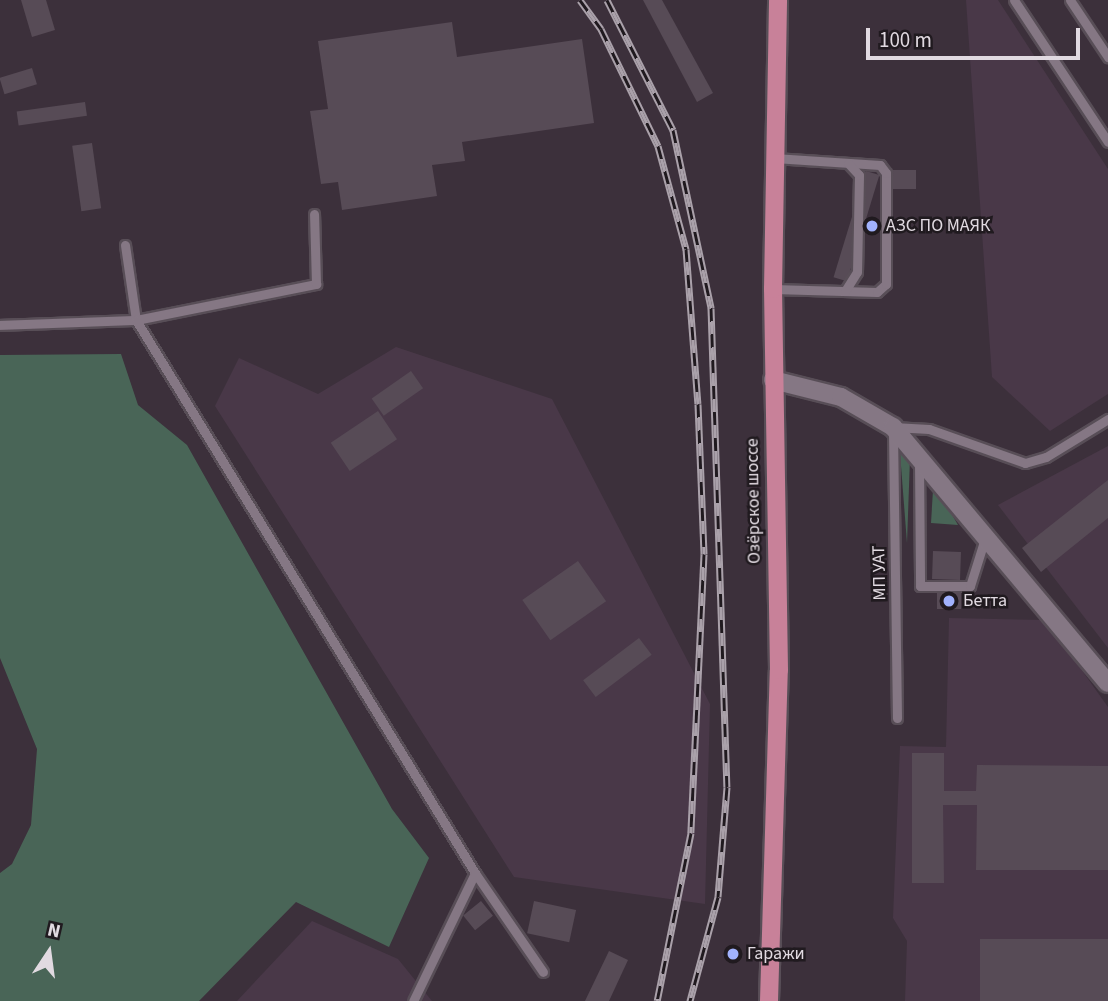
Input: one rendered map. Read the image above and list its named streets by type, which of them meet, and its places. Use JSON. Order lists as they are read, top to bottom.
{
  "streets": {
    "main road": ["Озёрское шоссе"],
    "lane": ["МП УАТ"]
  },
  "places": ["АЗС ПО МАЯК", "Бетта", "Гаражи"],
  "scale_bar": "100 m",
  "north": "top"
}
